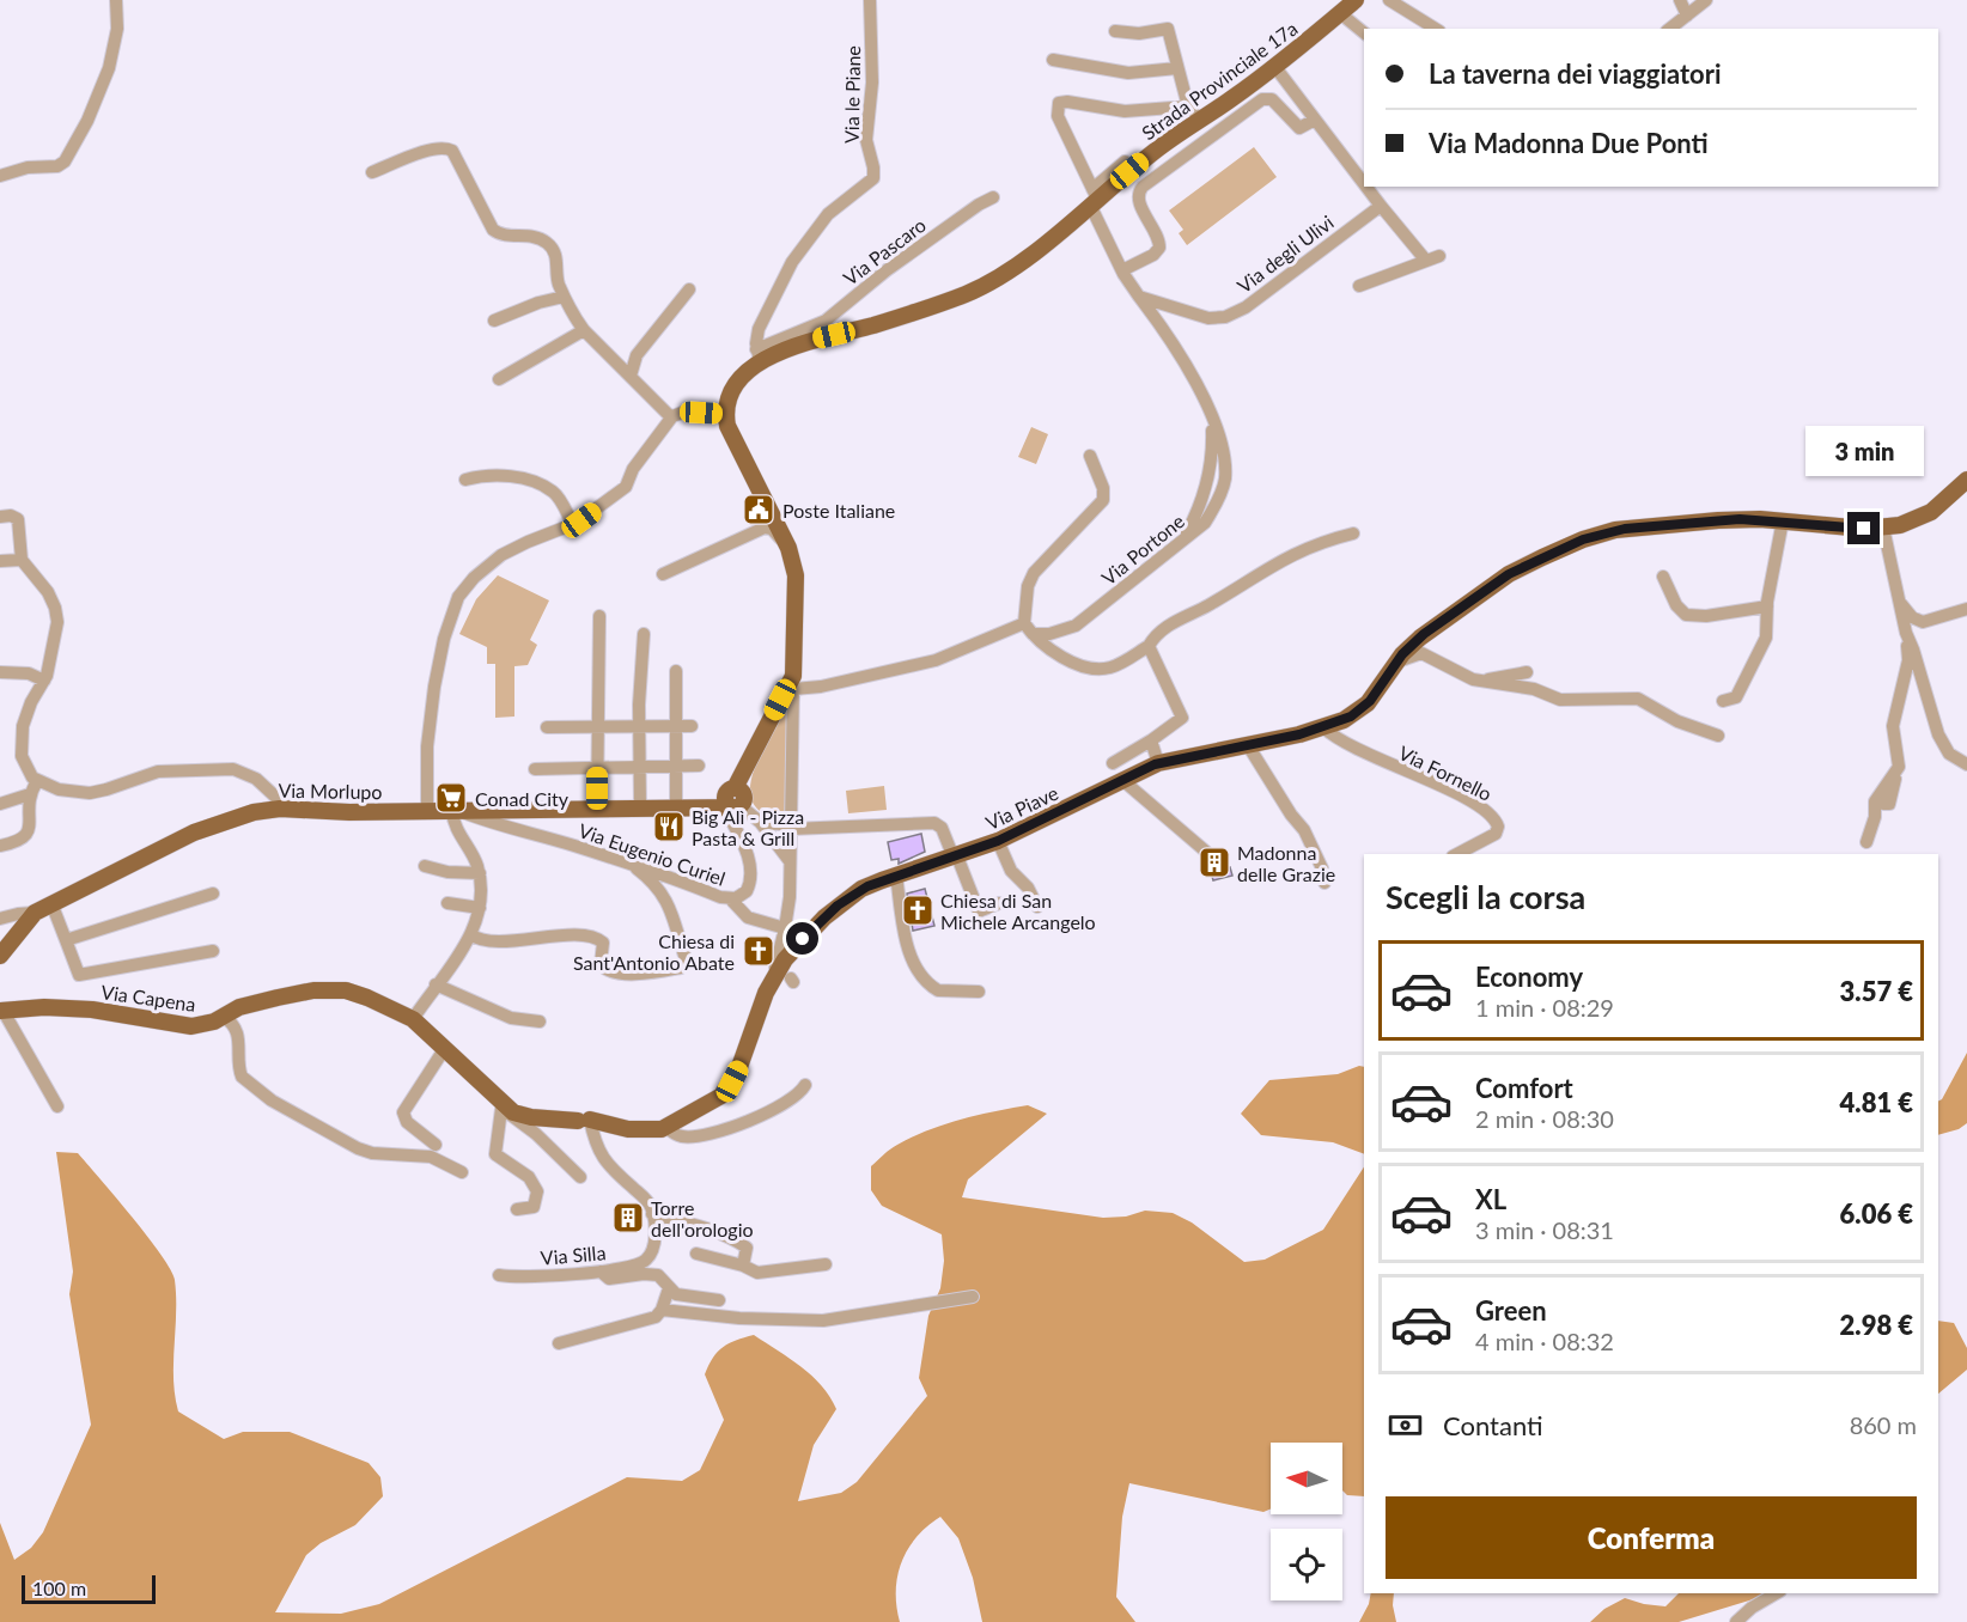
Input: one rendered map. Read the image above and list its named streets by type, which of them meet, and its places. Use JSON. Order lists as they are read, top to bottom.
{
  "streets": {
    "main road": [
      "Strada Provinciale 17a",
      "Via Morlupo",
      "Via Piave",
      "Via Capena"
    ],
    "street": [
      "Via le Piane",
      "Via Pascaro",
      "Via degli Ulivi",
      "Via Portone",
      "Via Fornello",
      "Via Eugenio Curiel",
      "Via Silla"
    ]
  },
  "crossings": [
    ["Strada Provinciale 17a", "Via le Piane"],
    ["Strada Provinciale 17a", "Via Pascaro"],
    ["Via le Piane", "Via Pascaro"],
    ["Via degli Ulivi", "Via Portone"],
    ["Via Fornello", "Via Piave"],
    ["Via Morlupo", "Via Eugenio Curiel"]
  ],
  "places": {
    "public building": ["Poste Italiane"],
    "supermarket": ["Conad City"],
    "restaurant": ["Big Alì - Pizza Pasta & Grill"],
    "building": ["Madonna delle Grazie", "Torre dell'orologio"],
    "church": ["Chiesa di San Michele Arcangelo", "Chiesa di Sant'Antonio Abate"]
  },
  "scale_bar": "100 m",
  "north": "left",
  "page": {
    "banner": ["La taverna dei viaggiatori", "Via Madonna Due Ponti"],
    "bubble": "3 min",
    "heading": "Scegli la corsa",
    "list": [
      {
        "name": "Economy",
        "note": "1 min · 08:29",
        "value": "3.57 €"
      },
      {
        "name": "Comfort",
        "note": "2 min · 08:30",
        "value": "4.81 €"
      },
      {
        "name": "XL",
        "note": "3 min · 08:31",
        "value": "6.06 €"
      },
      {
        "name": "Green",
        "note": "4 min · 08:32",
        "value": "2.98 €"
      }
    ],
    "pay": ["Contanti", "860 m"],
    "buttons": "Conferma",
    "scale": "100 m"
  }
}
